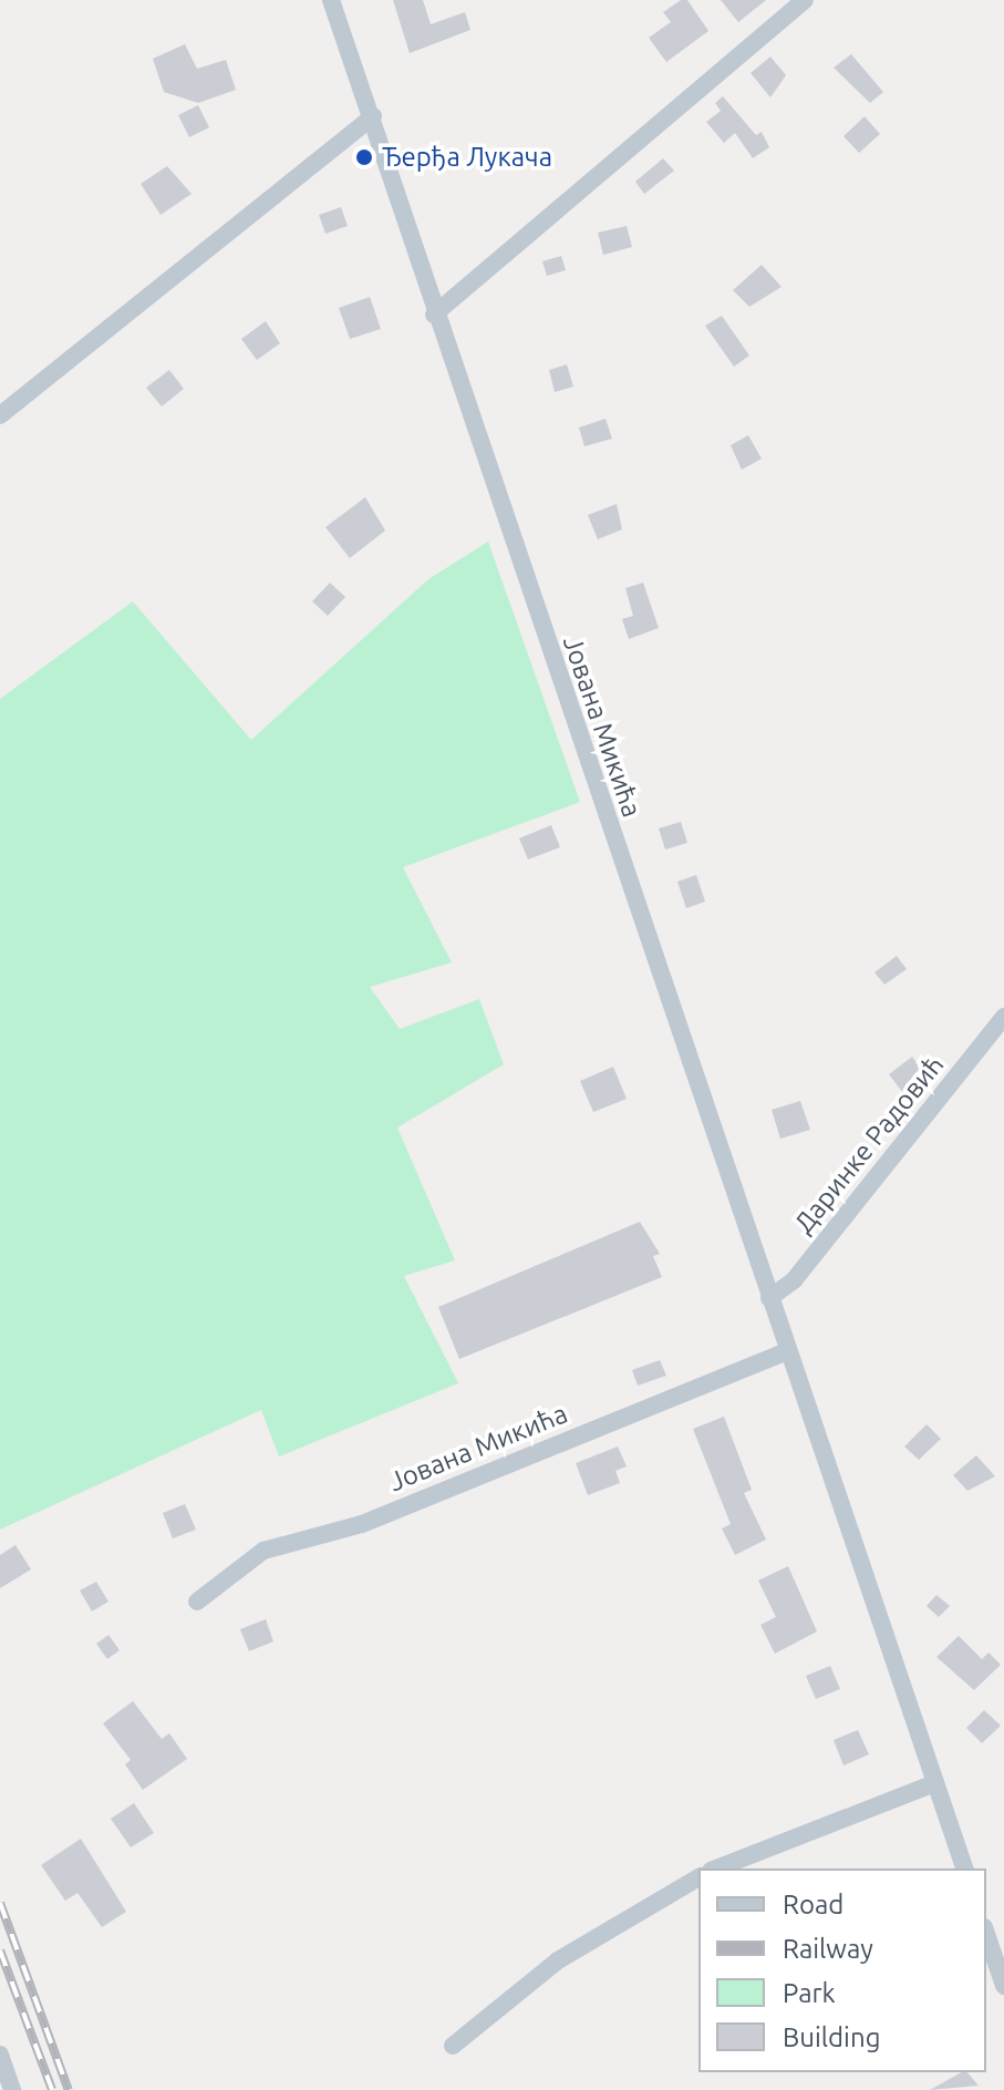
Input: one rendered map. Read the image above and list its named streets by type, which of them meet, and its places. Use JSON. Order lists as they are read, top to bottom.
{
  "streets": {
    "street": ["Јована Микића", "Даринке Радовић"]
  },
  "crossings": [
    ["Јована Микића", "Даринке Радовић"]
  ],
  "places": ["Ђерђа Лукача"],
  "legend": [
    "Road",
    "Railway",
    "Park",
    "Building"
  ]
}
